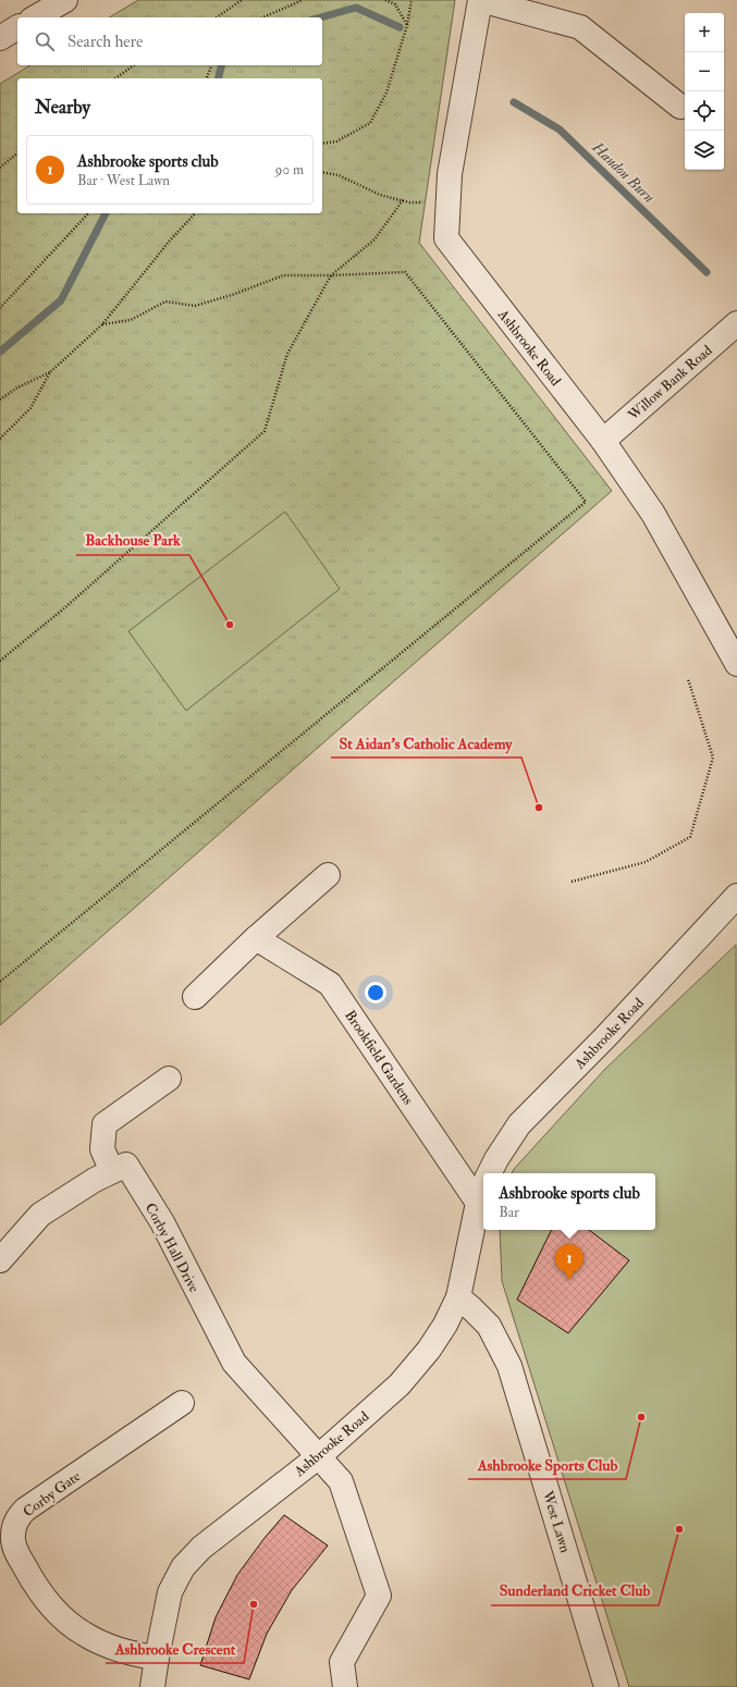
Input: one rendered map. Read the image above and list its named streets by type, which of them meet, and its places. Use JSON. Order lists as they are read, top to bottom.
{
  "streets": {
    "street": [
      "Ashbrooke Road",
      "Willow Bank Road",
      "Brookfield Gardens",
      "Corby Hall Drive",
      "Corby Gate",
      "West Lawn"
    ]
  },
  "crossings": [
    ["Ashbrooke Road", "Willow Bank Road"],
    ["Ashbrooke Road", "Brookfield Gardens"],
    ["Ashbrooke Road", "Corby Hall Drive"],
    ["Ashbrooke Road", "Corby Gate"],
    ["Ashbrooke Road", "West Lawn"]
  ],
  "water": ["Handon Burn"],
  "places": [
    "Backhouse Park",
    "St Aidan's Catholic Academy",
    "Ashbrooke Sports Club",
    "Sunderland Cricket Club",
    "Ashbrooke Crescent"
  ],
  "page": {
    "map_buttons": ["+", "−"],
    "search": "Search here",
    "heading": "Nearby",
    "list": [
      {
        "mark": "1",
        "name": "Ashbrooke sports club",
        "note": "Bar · West Lawn",
        "value": "90 m"
      }
    ],
    "popup": ["Ashbrooke sports club", "Bar"],
    "pins": "1"
  }
}
